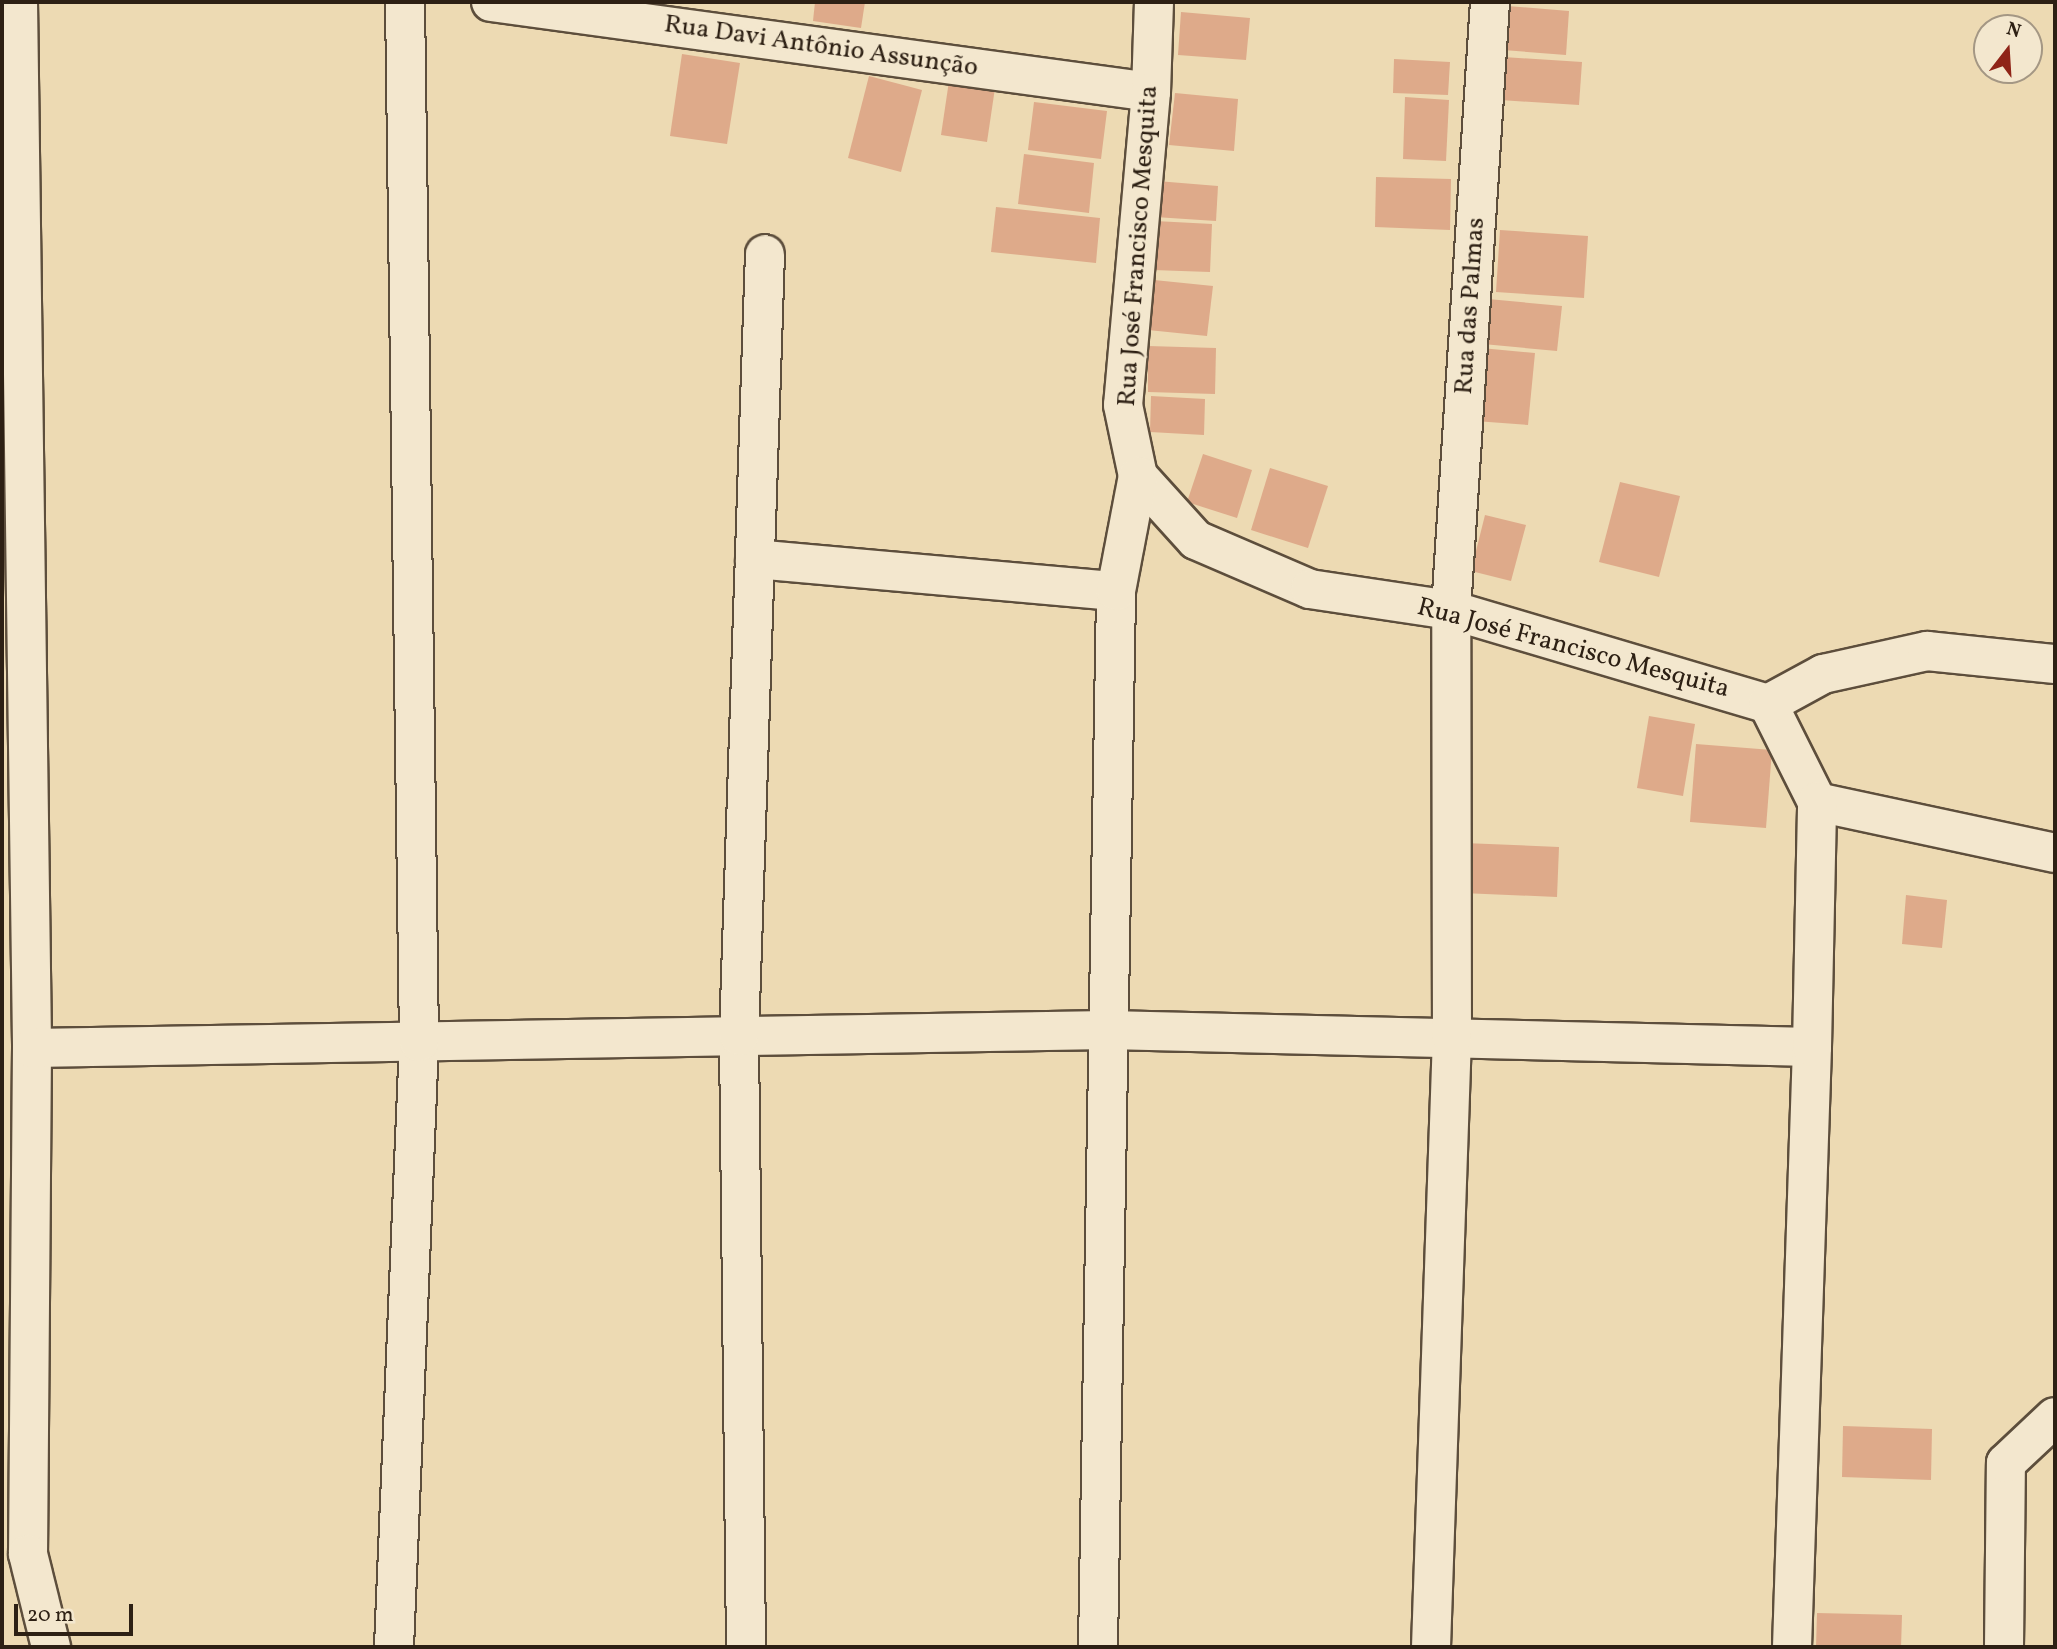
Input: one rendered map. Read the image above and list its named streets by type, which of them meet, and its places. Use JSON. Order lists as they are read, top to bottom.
{
  "streets": {
    "street": ["Rua Davi Antônio Assunção", "Rua José Francisco Mesquita", "Rua das Palmas"]
  },
  "crossings": [
    ["Rua Davi Antônio Assunção", "Rua José Francisco Mesquita"],
    ["Rua José Francisco Mesquita", "Rua das Palmas"]
  ],
  "scale_bar": "20 m",
  "north": "top"
}
